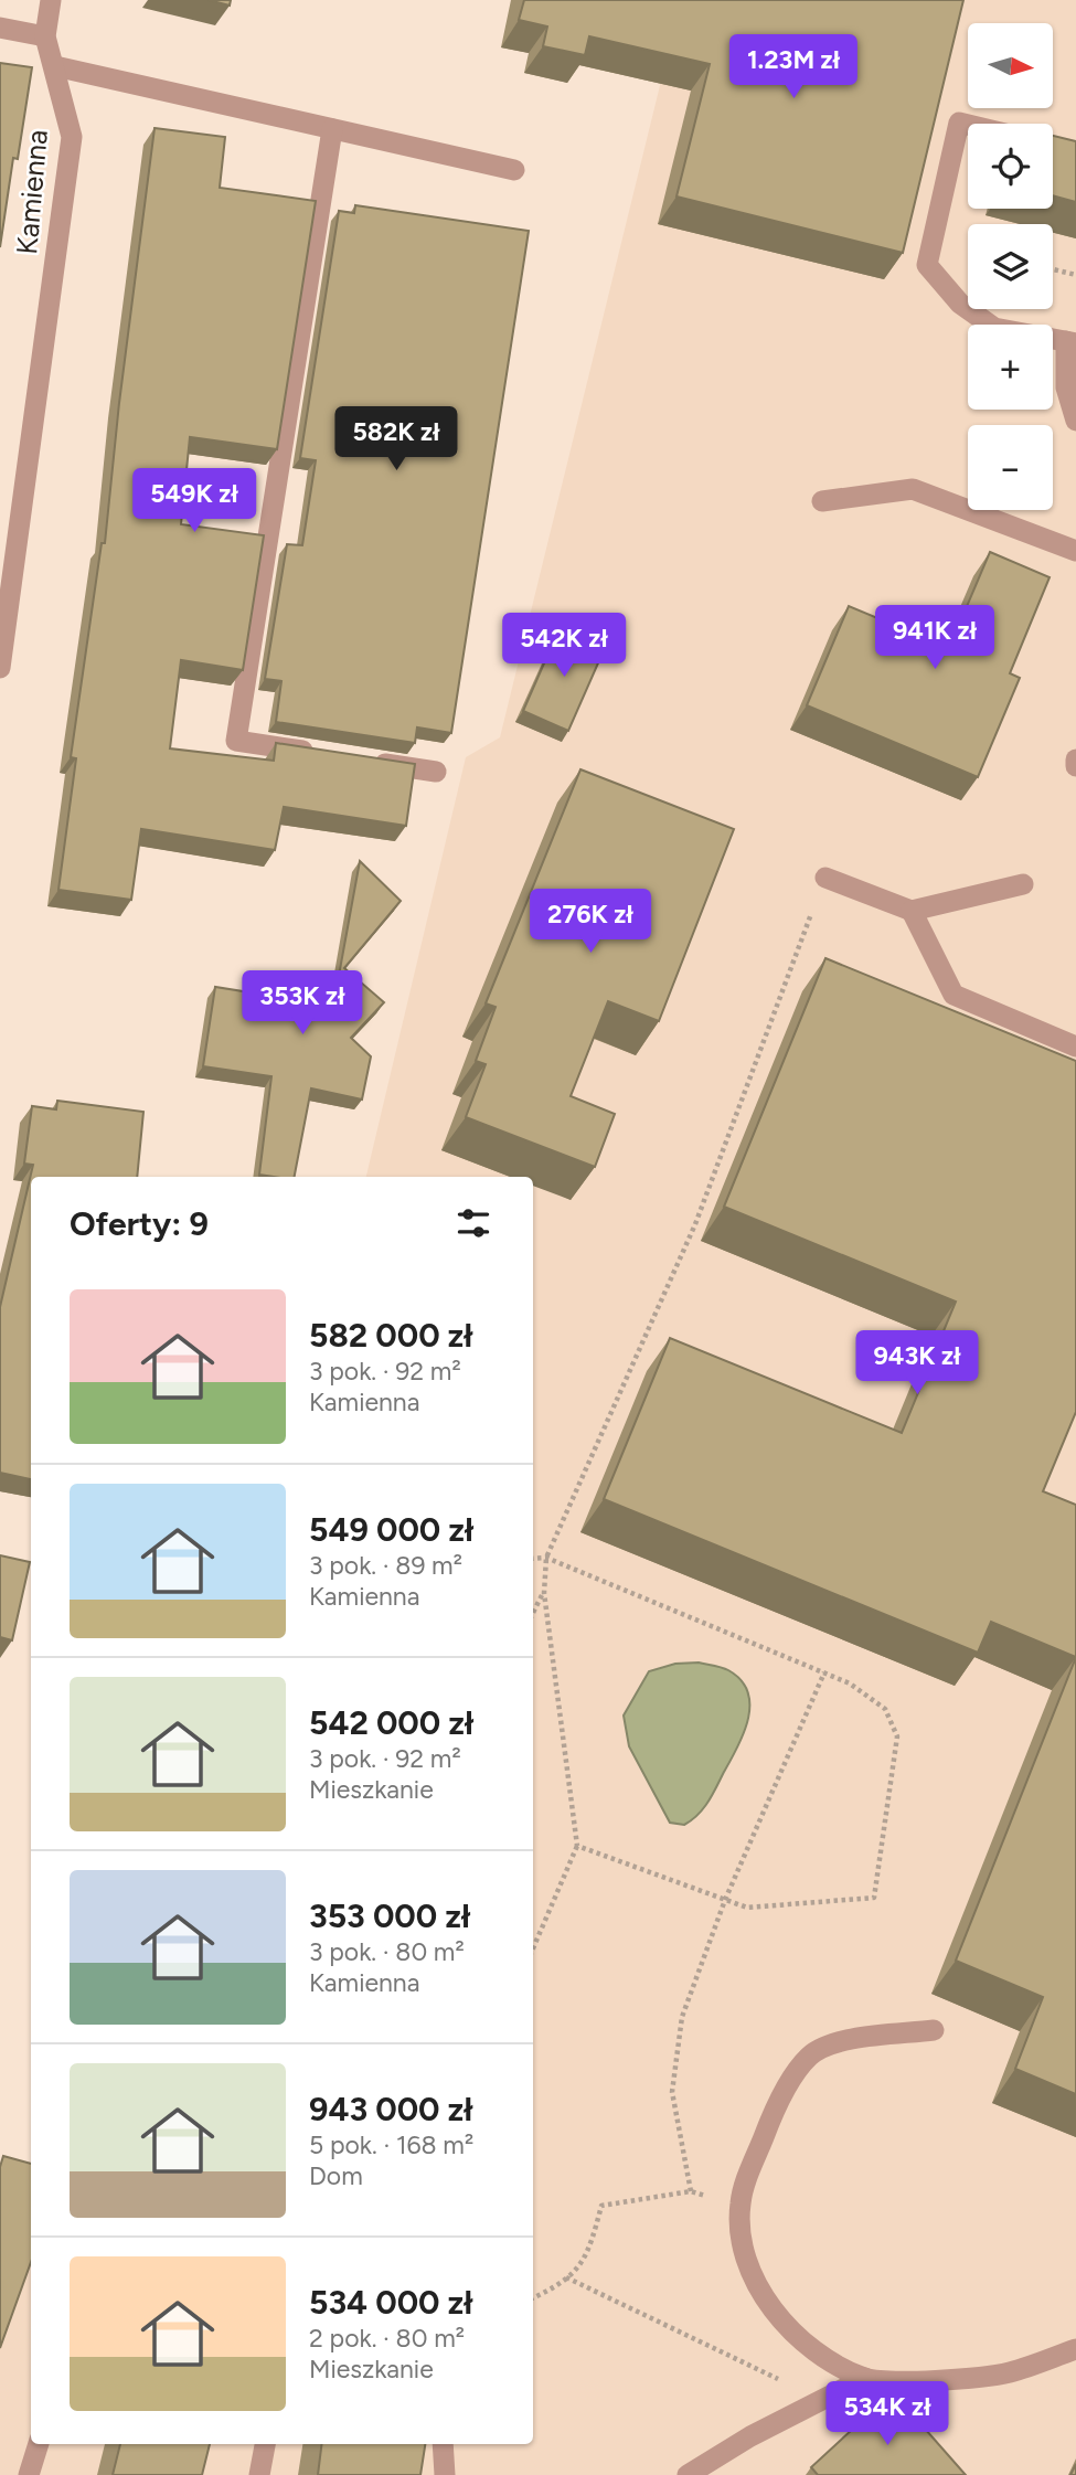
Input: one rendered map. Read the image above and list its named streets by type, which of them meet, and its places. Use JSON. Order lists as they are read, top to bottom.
{
  "streets": {
    "street": ["Kamienna"]
  },
  "north": "right",
  "page": {
    "map_buttons": ["+", "−"],
    "price": [
      "1.23M zł",
      "582K zł",
      "549K zł",
      "941K zł",
      "542K zł",
      "276K zł",
      "353K zł",
      "943K zł",
      "534K zł"
    ],
    "heading": "Oferty: 9",
    "list": [
      {
        "name": "582 000 zł",
        "note": "3 pok. · 92 m² · Kamienna"
      },
      {
        "name": "549 000 zł",
        "note": "3 pok. · 89 m² · Kamienna"
      },
      {
        "name": "542 000 zł",
        "note": "3 pok. · 92 m² · Mieszkanie"
      },
      {
        "name": "353 000 zł",
        "note": "3 pok. · 80 m² · Kamienna"
      },
      {
        "name": "943 000 zł",
        "note": "5 pok. · 168 m² · Dom"
      },
      {
        "name": "534 000 zł",
        "note": "2 pok. · 80 m² · Mieszkanie"
      }
    ]
  }
}
